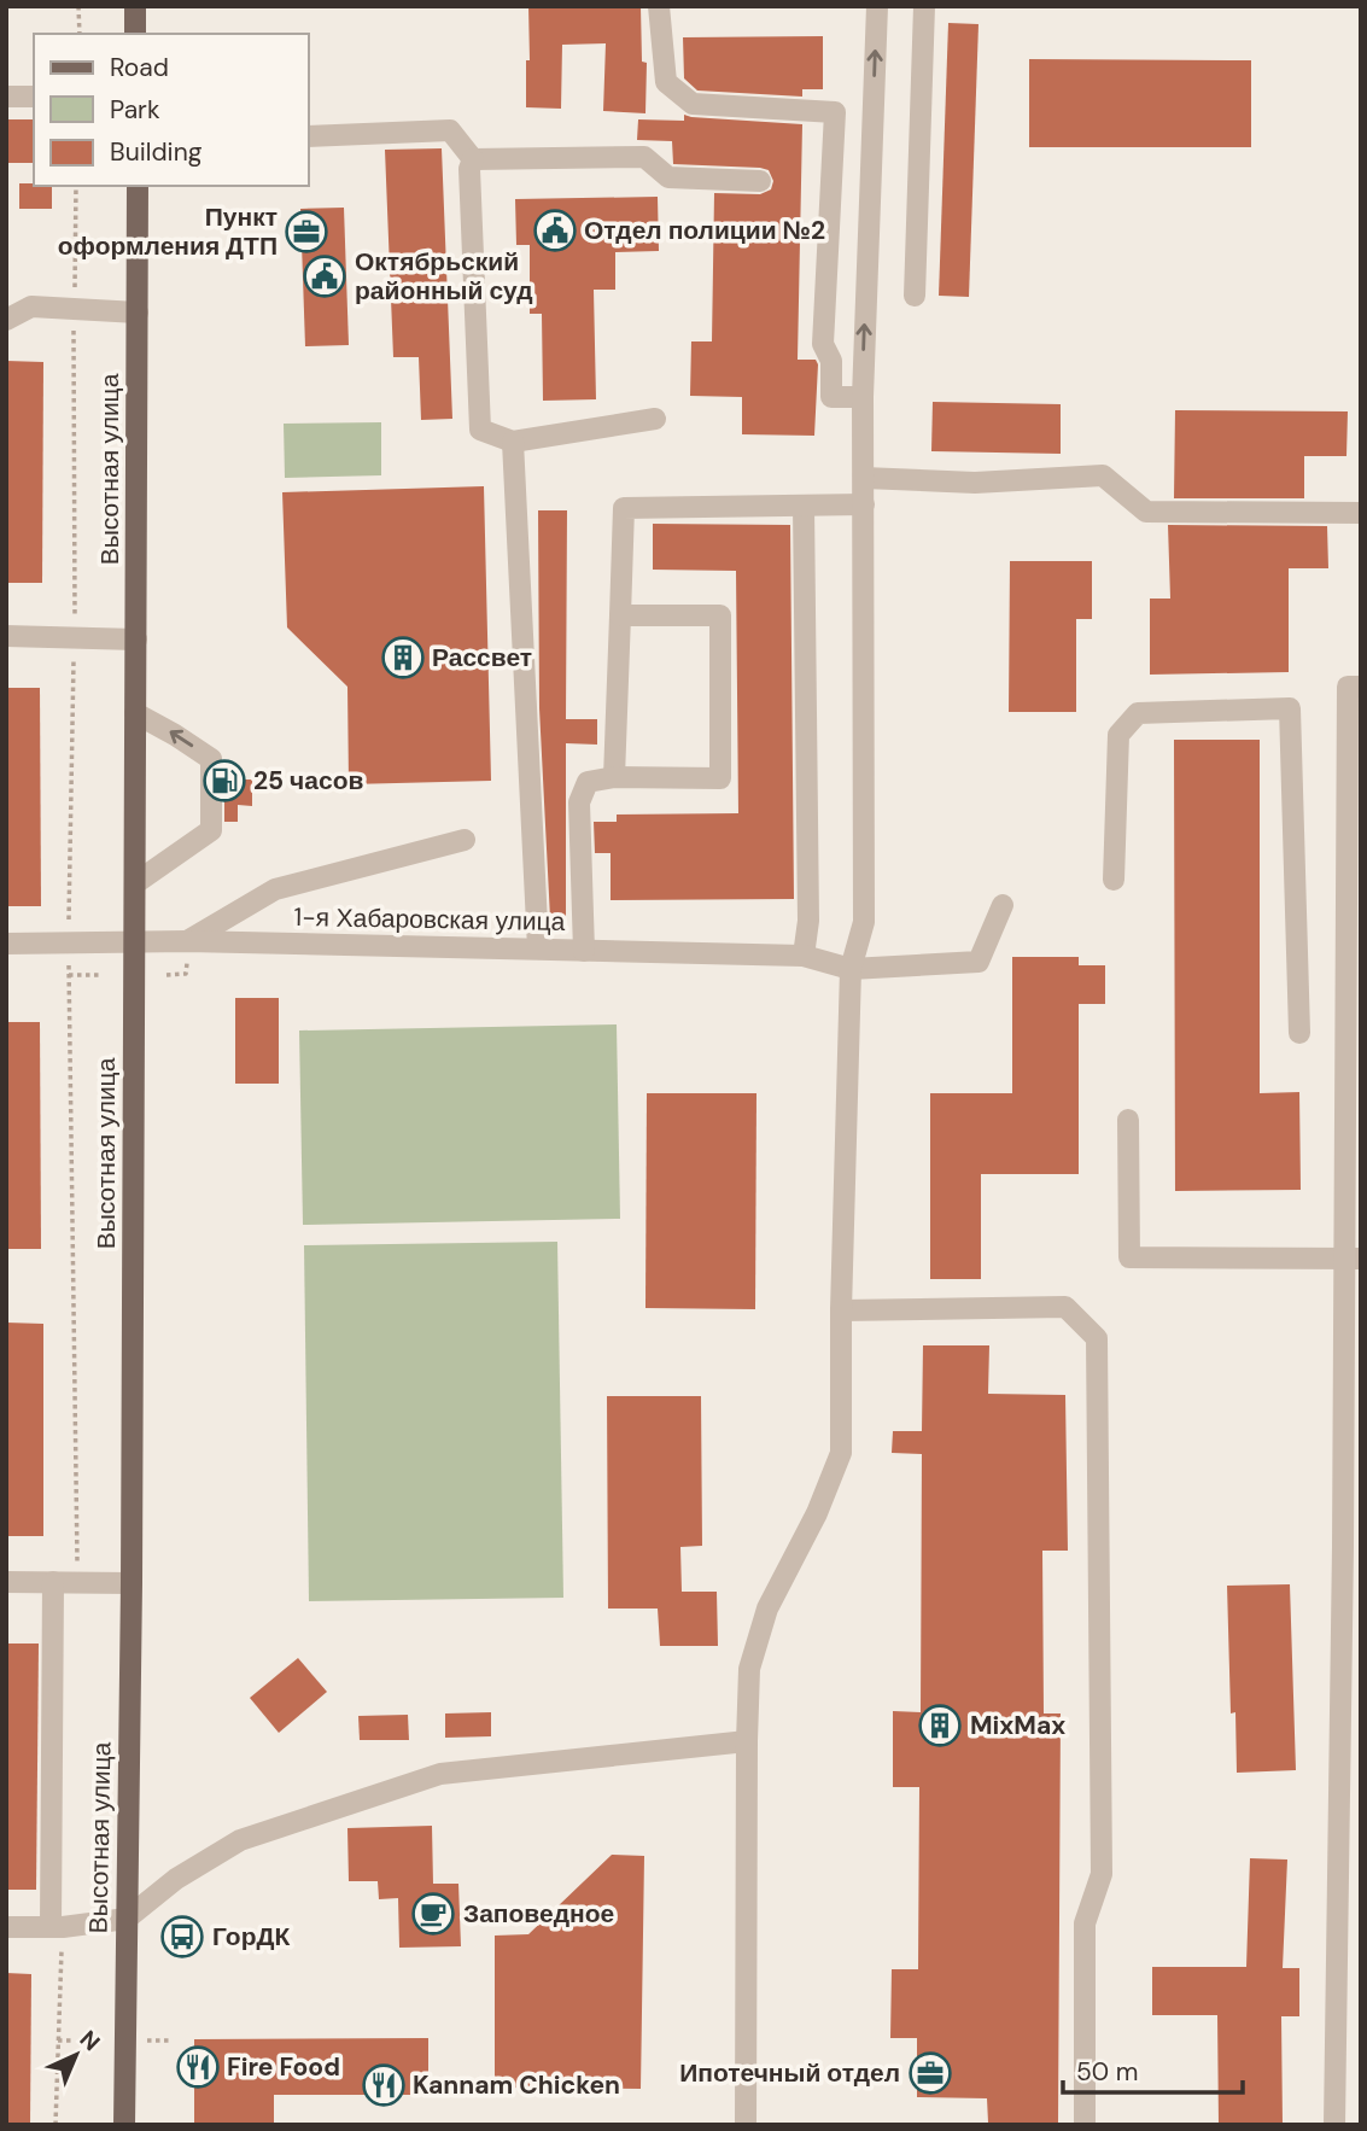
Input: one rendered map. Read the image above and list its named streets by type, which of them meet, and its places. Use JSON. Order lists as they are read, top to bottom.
{
  "streets": {
    "main road": ["Высотная улица"],
    "street": ["1-я Хабаровская улица"]
  },
  "crossings": [
    ["Высотная улица", "1-я Хабаровская улица"]
  ],
  "places": {
    "public building": ["Отдел полиции №2", "Октябрьский районный суд"],
    "office": ["Пункт оформления ДТП", "Ипотечный отдел"],
    "building": ["Рассвет", "MixMax"],
    "fuel station": ["25 часов"],
    "cafe": ["Заповедное"],
    "bus stop": ["ГорДК"],
    "restaurant": ["Fire Food", "Kannam Chicken"]
  },
  "legend": ["Road", "Park", "Building"],
  "scale_bar": "50 m",
  "north": "top right"
}
